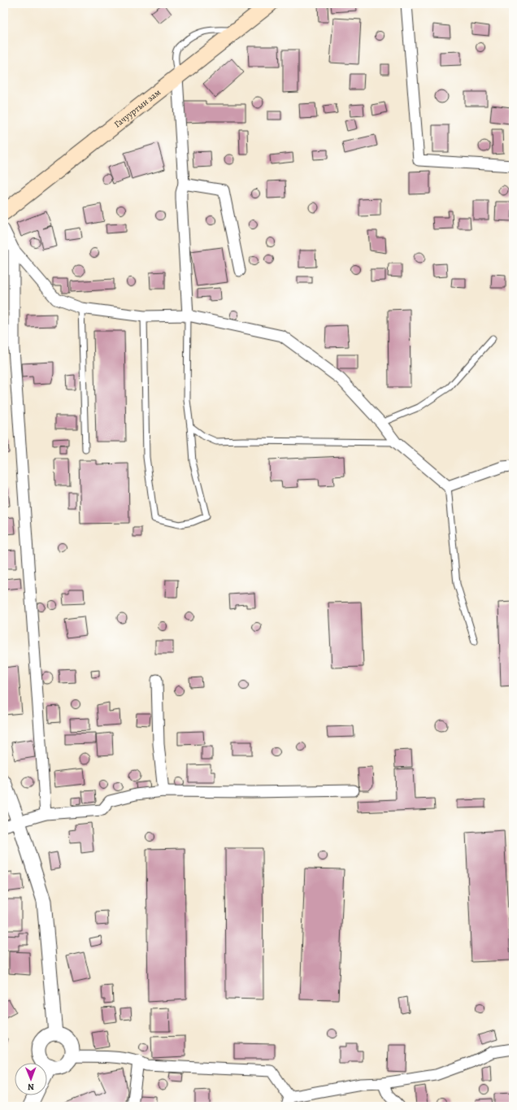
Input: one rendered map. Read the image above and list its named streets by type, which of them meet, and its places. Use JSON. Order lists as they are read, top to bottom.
{
  "streets": {
    "main road": ["Гачууртын зам"]
  },
  "north": "bottom"
}
